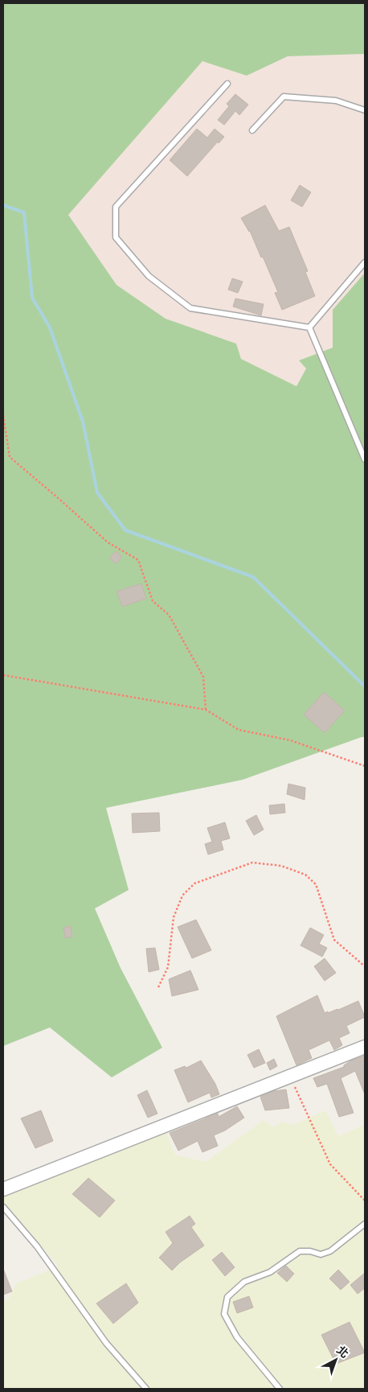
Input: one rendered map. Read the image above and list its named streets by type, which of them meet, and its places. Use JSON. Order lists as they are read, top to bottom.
{
  "north": "top right"
}
